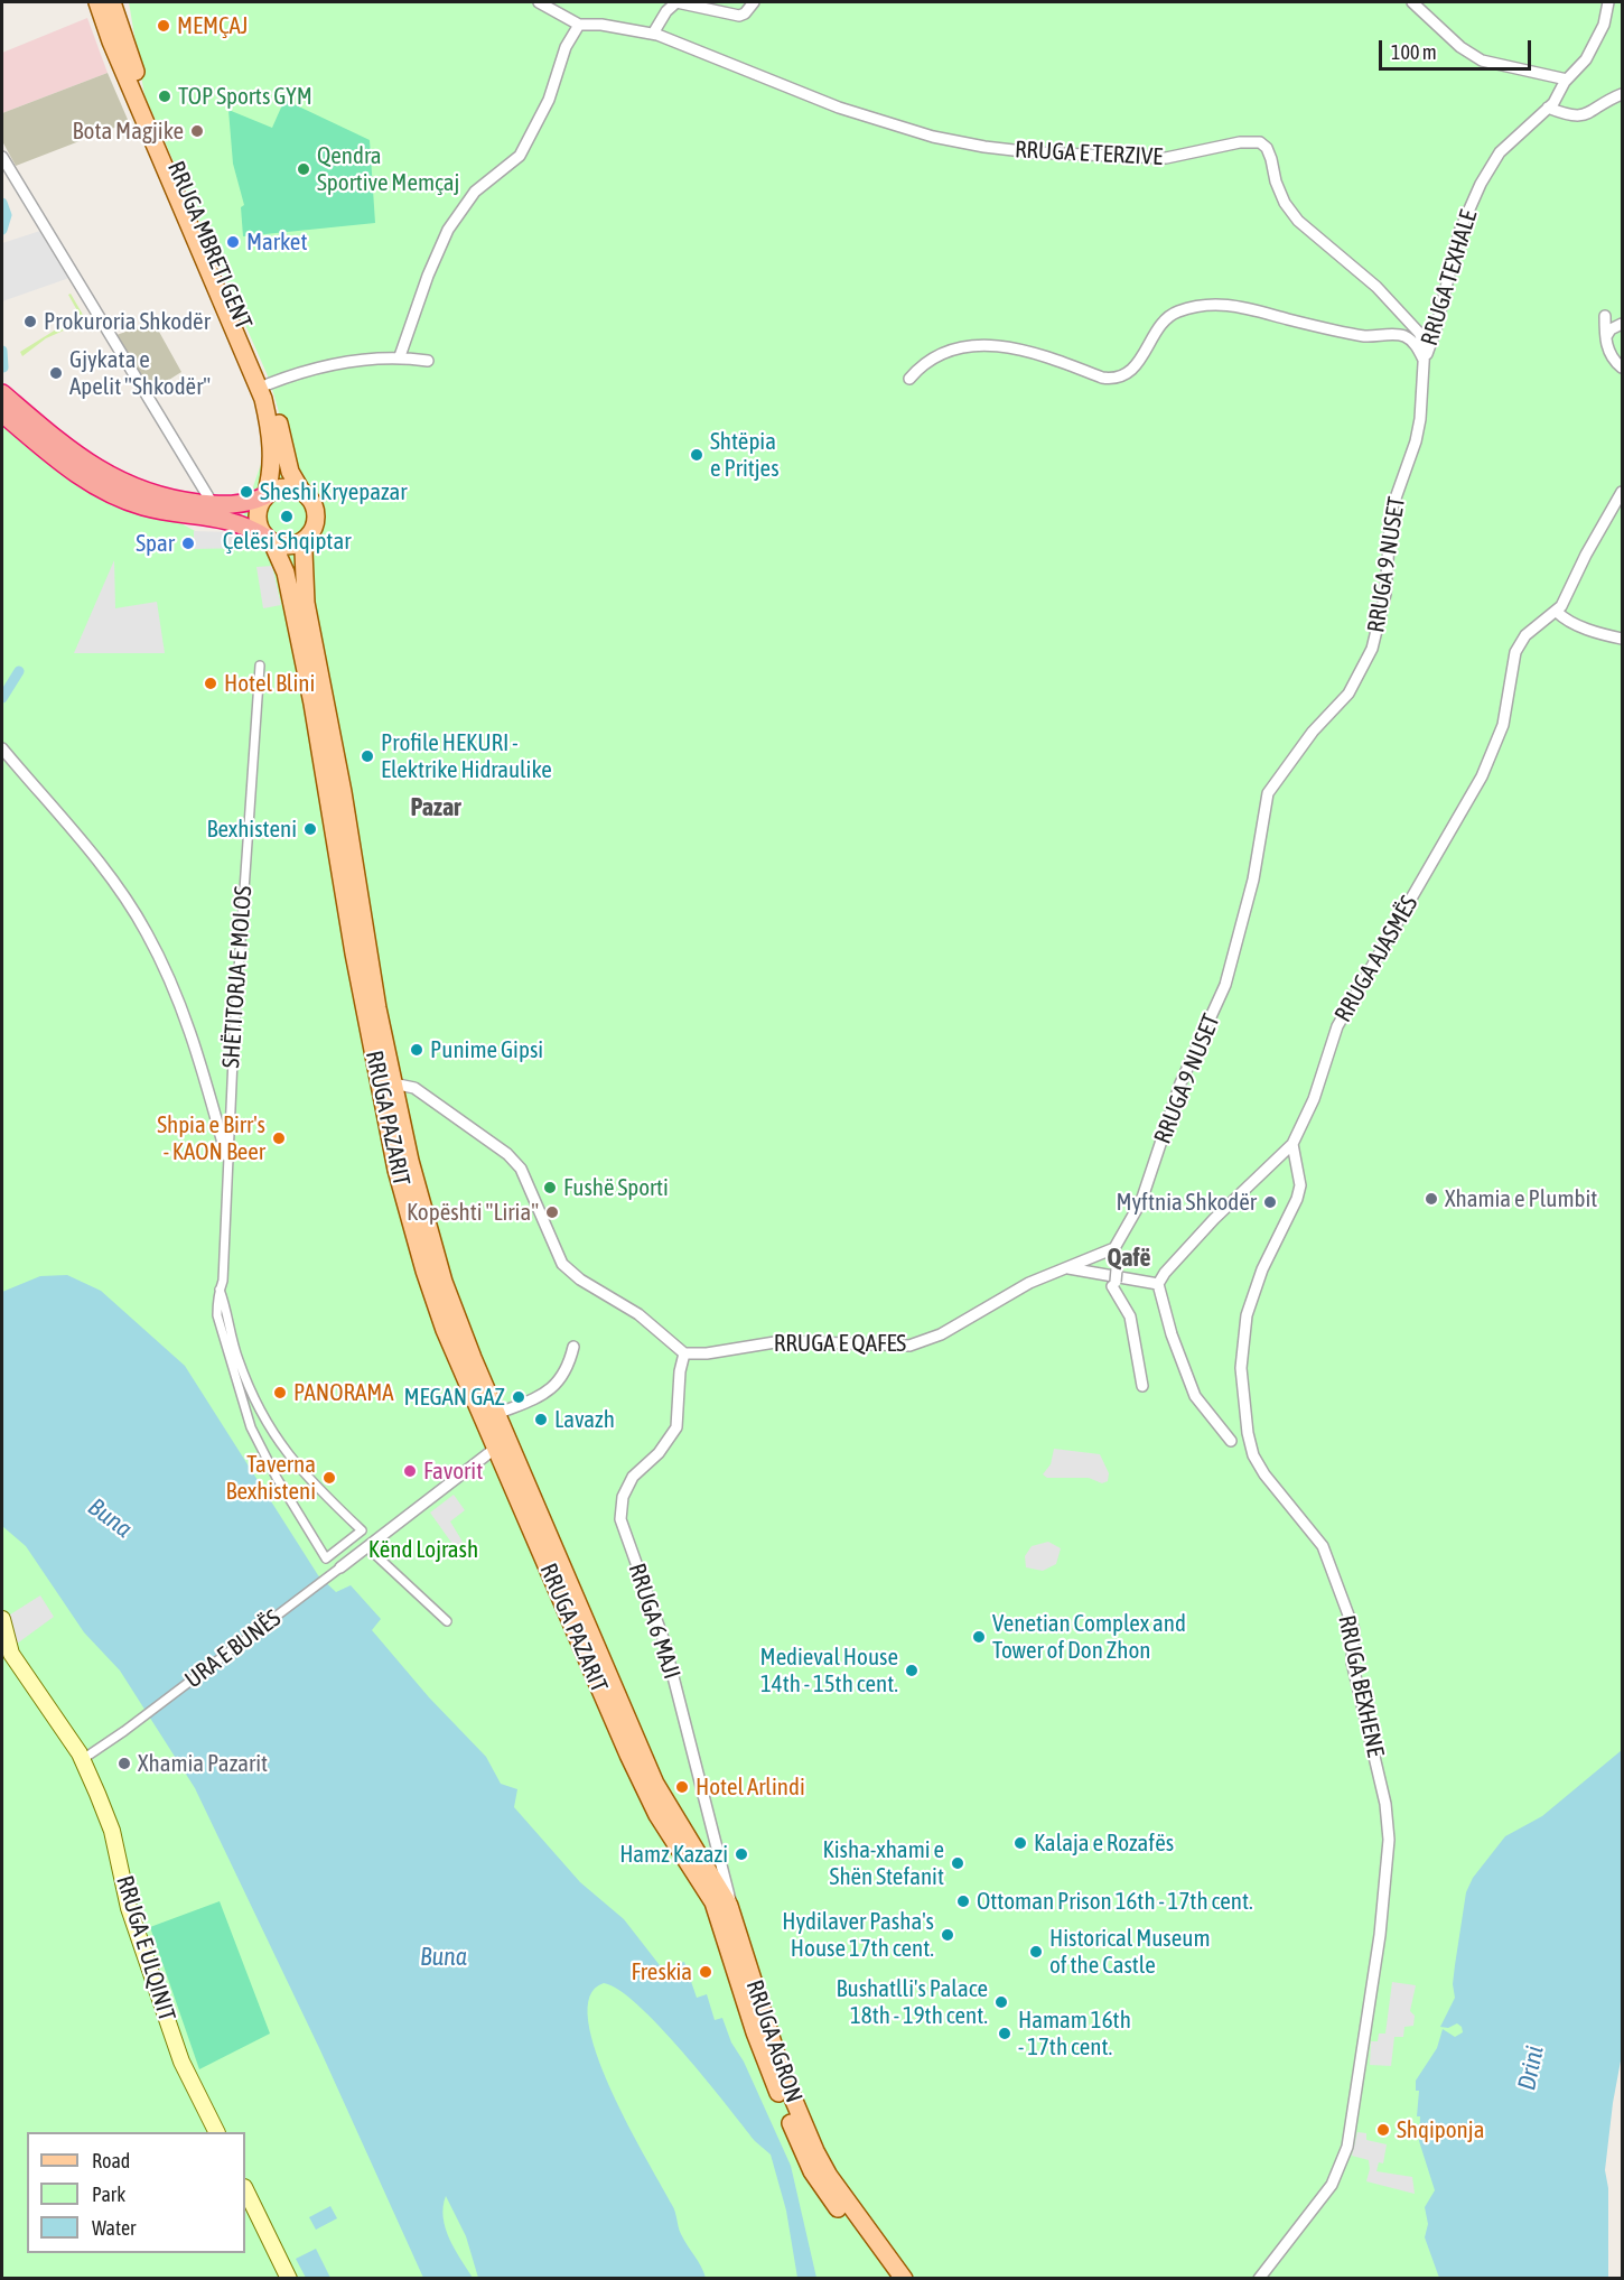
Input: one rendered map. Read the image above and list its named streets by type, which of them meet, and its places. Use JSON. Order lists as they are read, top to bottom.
{
  "streets": {
    "main road": [
      "RRUGA MBRETI GENT",
      "RRUGA PAZARIT",
      "RRUGA E ULQINIT",
      "RRUGA AGRON"
    ],
    "street": [
      "RRUGA E TERZIVE",
      "RRUGA TEXHALE",
      "RRUGA 9 NUSET",
      "RRUGA AJASMËS",
      "SHËTITORJA E MOLOS",
      "RRUGA E QAFES",
      "RRUGA 6 MAJI",
      "URA E BUNËS",
      "RRUGA BEXHENE"
    ]
  },
  "crossings": [
    ["RRUGA E TERZIVE", "RRUGA TEXHALE"],
    ["RRUGA E TERZIVE", "RRUGA 9 NUSET"],
    ["RRUGA MBRETI GENT", "RRUGA PAZARIT"],
    ["RRUGA TEXHALE", "RRUGA 9 NUSET"],
    ["RRUGA 9 NUSET", "RRUGA E QAFES"],
    ["RRUGA AJASMËS", "RRUGA BEXHENE"],
    ["RRUGA PAZARIT", "RRUGA AGRON"],
    ["RRUGA E QAFES", "RRUGA 6 MAJI"],
    ["RRUGA 6 MAJI", "RRUGA AGRON"],
    ["URA E BUNËS", "RRUGA E ULQINIT"]
  ],
  "districts": ["Pazar", "Qafë"],
  "water": ["Buna", "Drini"],
  "parks": ["Kënd Lojrash"],
  "places": [
    "MEMÇAJ",
    "TOP Sports GYM",
    "Bota Magjike",
    "Qendra Sportive Memçaj",
    "Market",
    "Prokuroria Shkodër",
    "Gjykata e Apelit \"Shkodër\"",
    "Shtëpia e Pritjes",
    "Sheshi Kryepazar",
    "Çelësi Shqiptar",
    "Spar",
    "Hotel Blini",
    "Profile HEKURI - Elektrike Hidraulike",
    "Bexhisteni",
    "Punime Gipsi",
    "Shpia e Birr's - KAON Beer",
    "Fushë Sporti",
    "Xhamia e Plumbit",
    "Myftnia Shkodër",
    "Kopështi \"Liria\"",
    "PANORAMA",
    "MEGAN GAZ",
    "Lavazh",
    "Favorit",
    "Taverna Bexhisteni",
    "Venetian Complex and Tower of Don Zhon",
    "Medieval House 14th - 15th cent.",
    "Xhamia Pazarit",
    "Hotel Arlindi",
    "Kalaja e Rozafës",
    "Hamz Kazazi",
    "Kisha-xhami e Shën Stefanit",
    "Ottoman Prison 16th - 17th cent.",
    "Hydilaver Pasha's House 17th cent.",
    "Historical Museum of the Castle",
    "Freskia",
    "Bushatlli's Palace 18th - 19th cent.",
    "Hamam 16th - 17th cent.",
    "Shqiponja"
  ],
  "legend": ["Road", "Park", "Water"],
  "scale_bar": "100 m"
}
